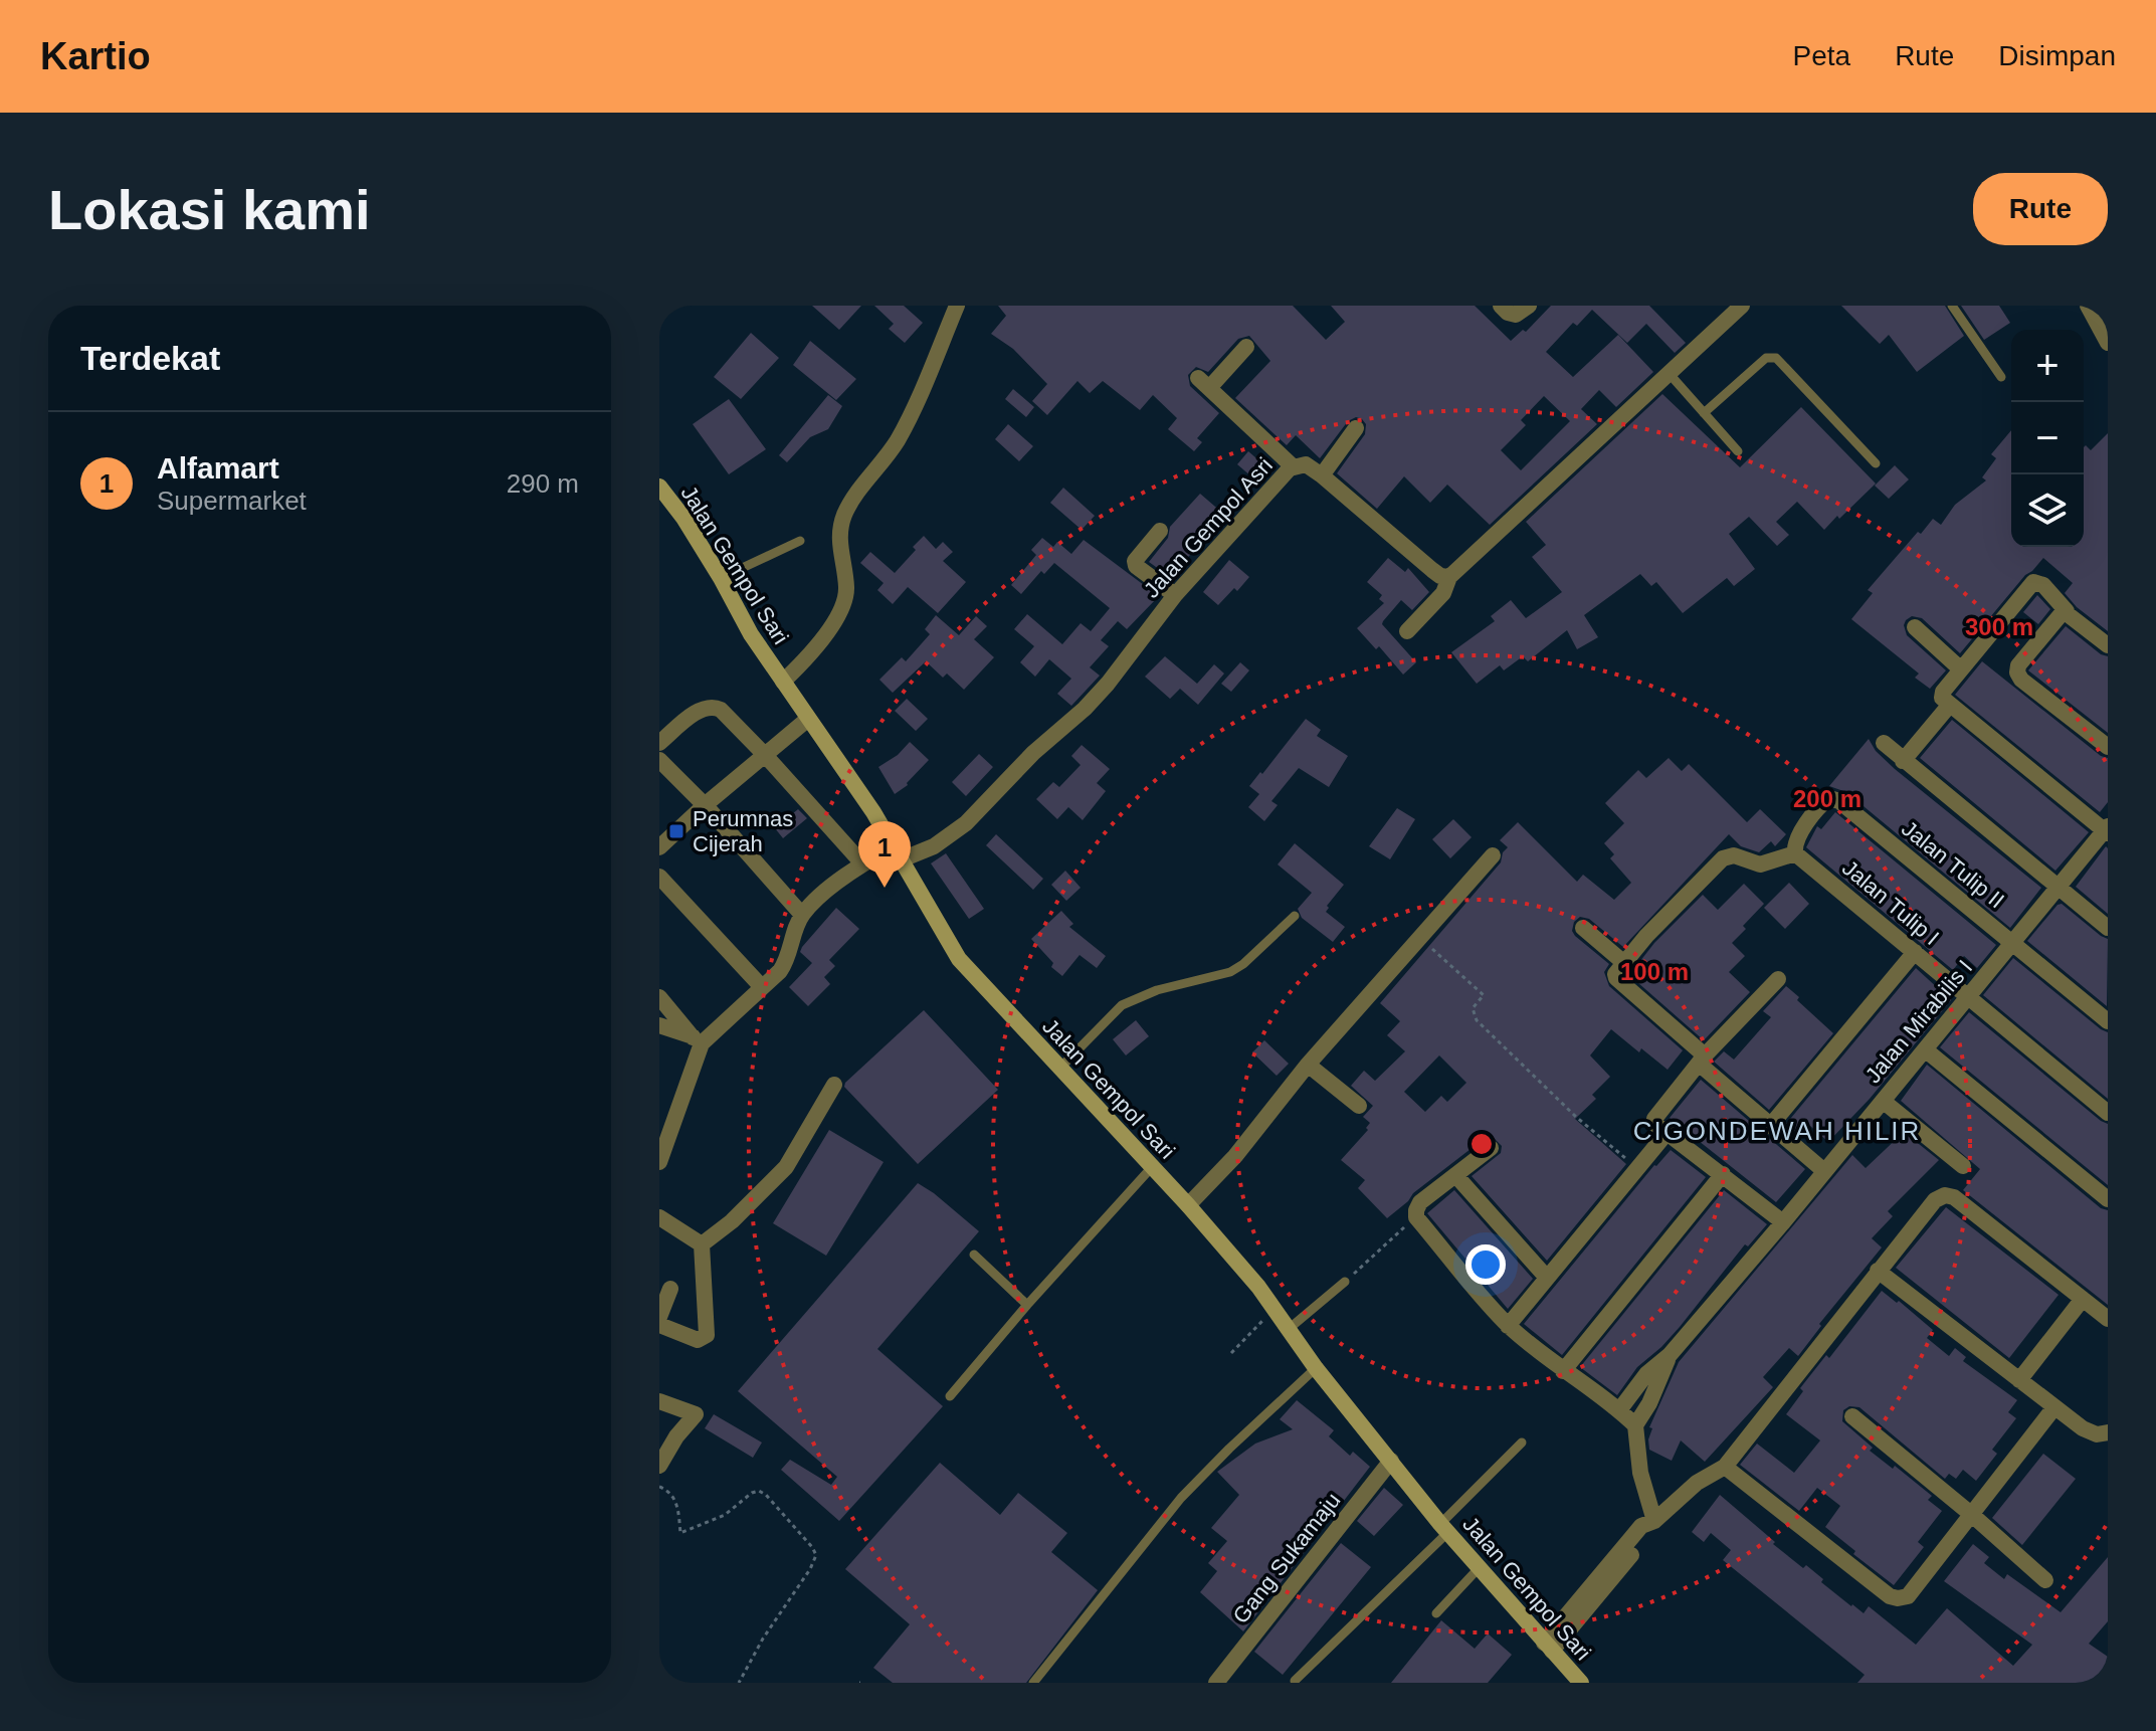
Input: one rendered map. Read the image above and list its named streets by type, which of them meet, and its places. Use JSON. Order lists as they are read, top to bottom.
{
  "streets": {
    "street": [
      "Jalan Gempol Asri",
      "Jalan Gempol Sari",
      "Jalan Tulip II",
      "Jalan Tulip I",
      "Jalan Mirabilis I",
      "Gang Sukamaju"
    ]
  },
  "crossings": [
    ["Jalan Gempol Asri", "Jalan Gempol Sari"],
    ["Jalan Gempol Sari", "Gang Sukamaju"],
    ["Jalan Tulip II", "Jalan Tulip I"],
    ["Jalan Tulip II", "Jalan Mirabilis I"],
    ["Jalan Tulip I", "Jalan Mirabilis I"]
  ],
  "districts": ["CIGONDEWAH HILIR"],
  "places": {
    "transit": ["Perumnas Cijerah"]
  },
  "page": {
    "header": "Kartio",
    "nav": ["Peta", "Rute", "Disimpan"],
    "buttons": "Rute",
    "title": "Lokasi kami",
    "heading": "Terdekat",
    "map_buttons": ["+", "−"],
    "list": [
      {
        "mark": "1",
        "name": "Alfamart",
        "note": "Supermarket",
        "value": "290 m"
      }
    ],
    "pins": "1"
  },
  "rings": ["300 m", "200 m", "100 m"]
}
